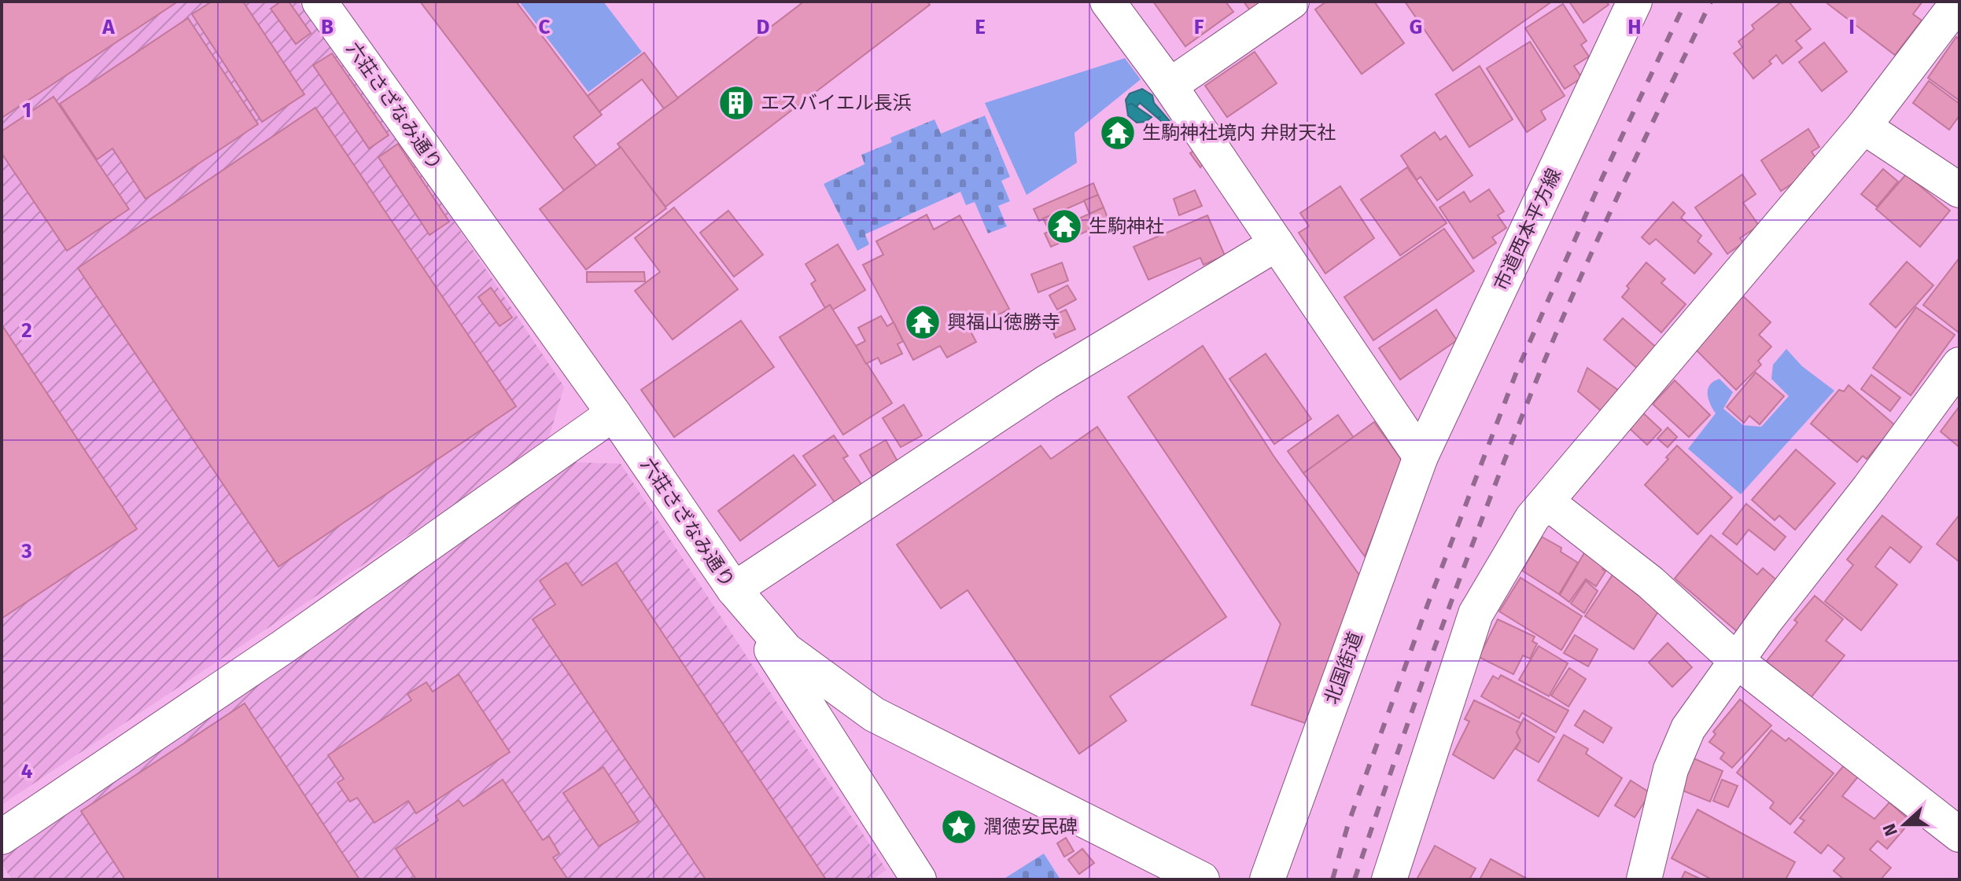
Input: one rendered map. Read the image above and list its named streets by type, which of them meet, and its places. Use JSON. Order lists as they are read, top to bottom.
{
  "streets": {
    "street": ["六荘さざなみ通り", "市道西本平方線", "北国街道"]
  },
  "crossings": [
    ["市道西本平方線", "北国街道"]
  ],
  "places": {
    "building": ["エスバイエル長浜"],
    "temple": ["生駒神社境内 弁財天社", "生駒神社", "興福山徳勝寺"],
    "place": ["潤徳安民碑"]
  },
  "north": "left",
  "grid": {
    "columns": [
      "A",
      "B",
      "C",
      "D",
      "E",
      "F",
      "G",
      "H",
      "I"
    ],
    "rows": [
      "1",
      "2",
      "3",
      "4"
    ]
  }
}
